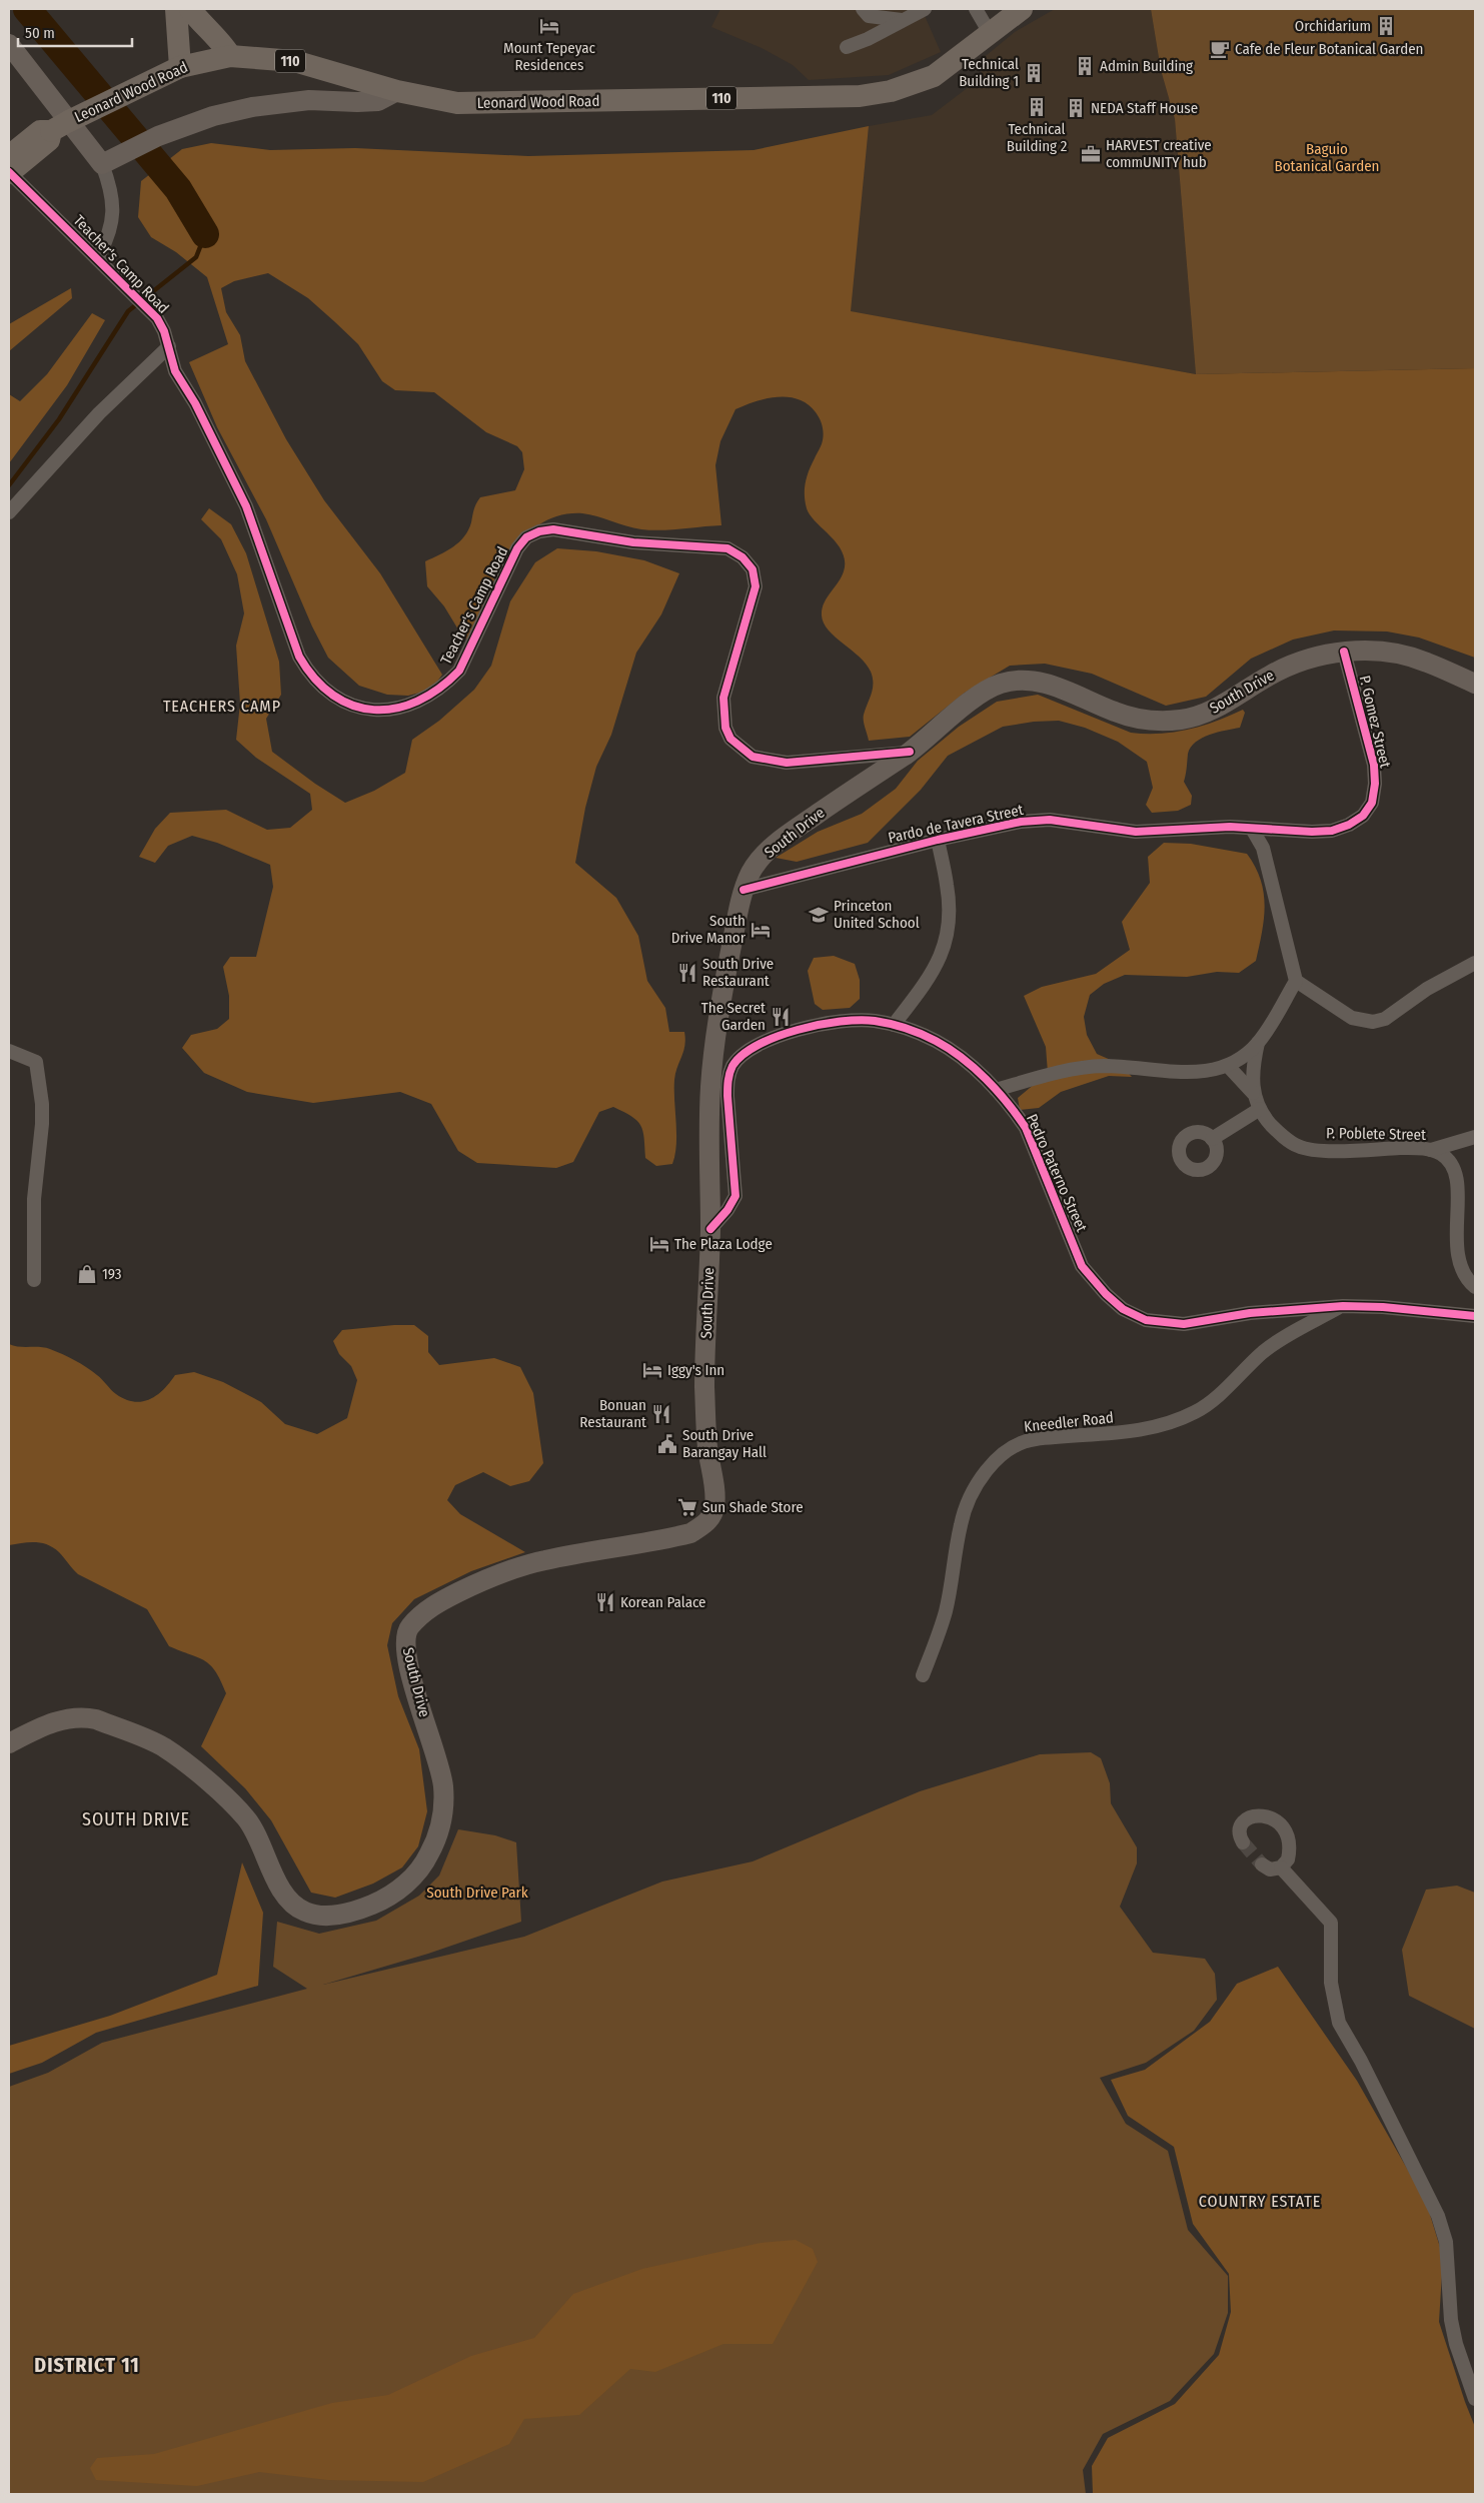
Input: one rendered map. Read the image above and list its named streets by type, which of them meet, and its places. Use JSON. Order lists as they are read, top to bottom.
{
  "streets": {
    "main road": ["110", "Leonard Wood Road", "South Drive"],
    "street": [
      "Teacher's Camp Road",
      "P. Gomez Street",
      "Pardo de Tavera Street",
      "P. Poblete Street",
      "Pedro Paterno Street",
      "Kneedler Road"
    ]
  },
  "crossings": [
    ["Leonard Wood Road", "Teacher's Camp Road"],
    ["Teacher's Camp Road", "South Drive"],
    ["South Drive", "P. Gomez Street"],
    ["South Drive", "Pardo de Tavera Street"],
    ["South Drive", "Pedro Paterno Street"],
    ["P. Gomez Street", "Pardo de Tavera Street"],
    ["Pedro Paterno Street", "Kneedler Road"]
  ],
  "districts": [
    "TEACHERS CAMP",
    "SOUTH DRIVE",
    "COUNTRY ESTATE",
    "DISTRICT 11"
  ],
  "parks": ["Baguio Botanical Garden", "South Drive Park"],
  "places": {
    "hotel": [
      "Mount Tepeyac Residences",
      "South Drive Manor",
      "The Plaza Lodge",
      "Iggy's Inn"
    ],
    "building": [
      "Orchidarium",
      "Admin Building",
      "Technical Building 1",
      "Technical Building 2",
      "NEDA Staff House"
    ],
    "cafe": ["Cafe de Fleur Botanical Garden"],
    "office": ["HARVEST creative commUNITY hub"],
    "school or university": ["Princeton United School"],
    "restaurant": [
      "South Drive Restaurant",
      "The Secret Garden",
      "Bonuan Restaurant",
      "Korean Palace"
    ],
    "shop": ["193"],
    "public building": ["South Drive Barangay Hall"],
    "supermarket": ["Sun Shade Store"]
  },
  "scale_bar": "50 m"
}
